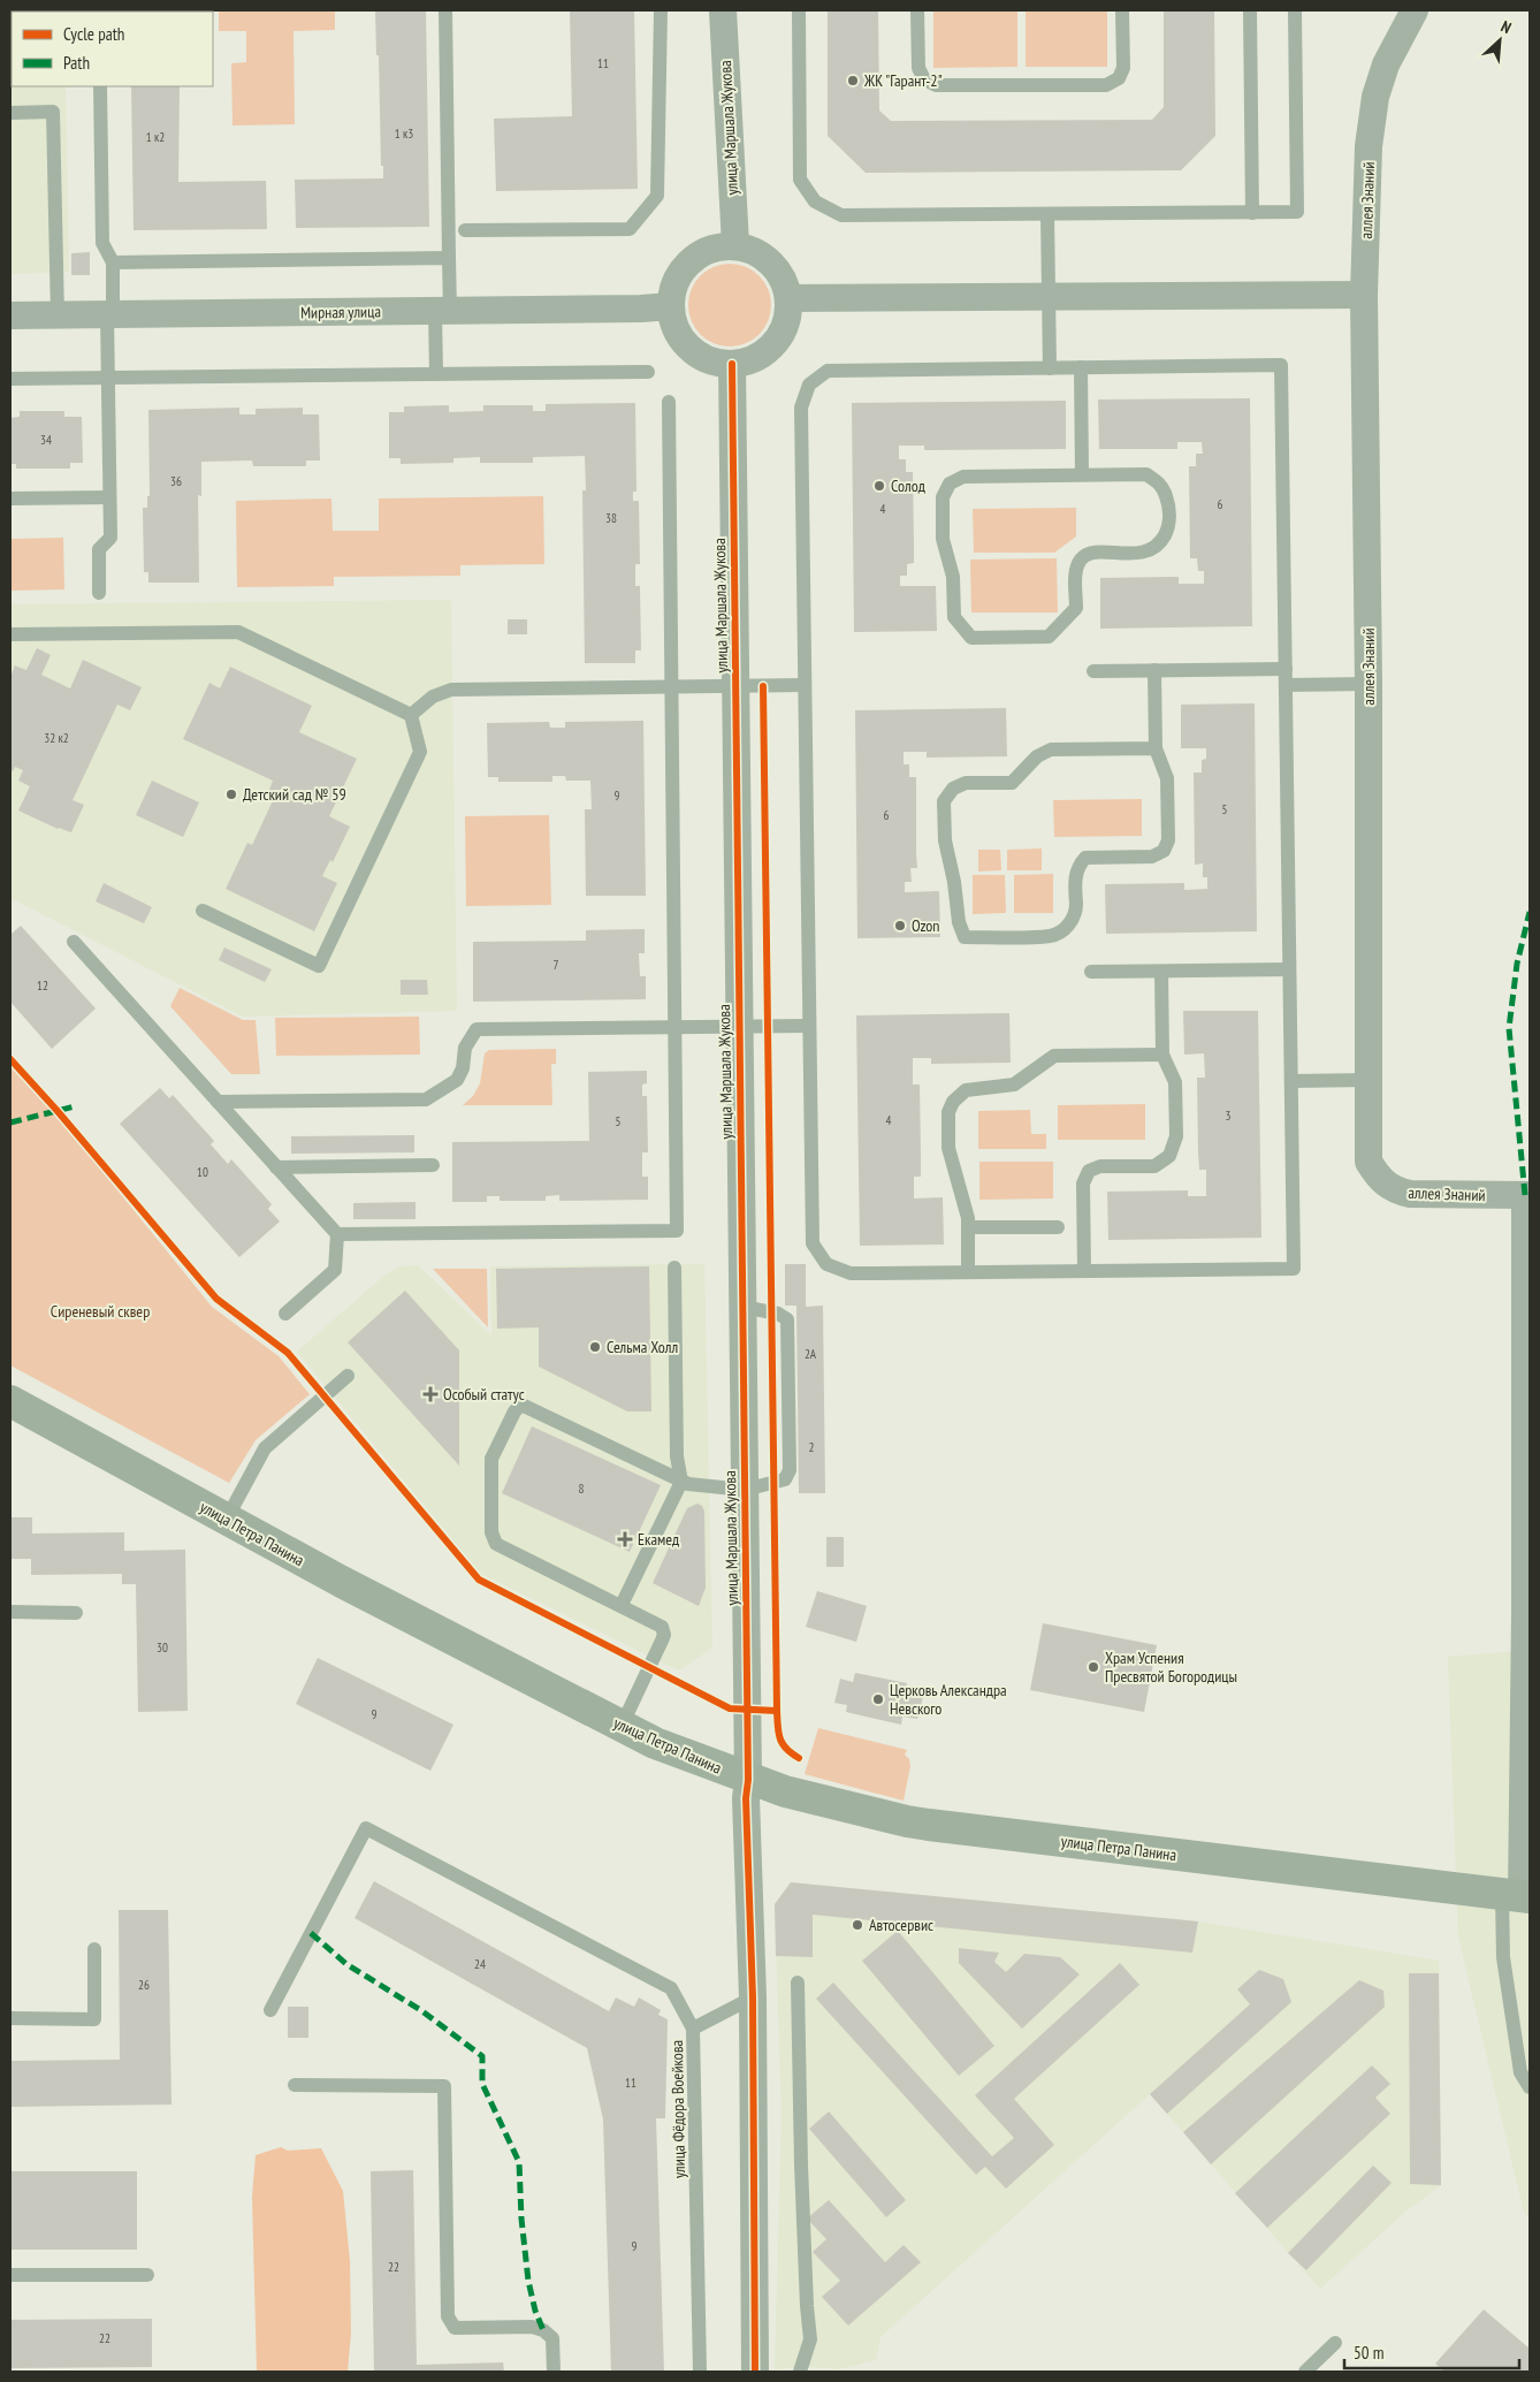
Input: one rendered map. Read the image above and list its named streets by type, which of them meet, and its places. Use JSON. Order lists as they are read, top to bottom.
{
  "streets": {
    "main road": ["улица Петра Панина"],
    "street": ["улица Маршала Жукова", "аллея Знаний", "Мирная улица"],
    "lane": ["улица Фёдора Воейкова"]
  },
  "crossings": [
    ["улица Маршала Жукова", "Мирная улица"],
    ["улица Маршала Жукова", "улица Петра Панина"]
  ],
  "parks": ["Сиреневый сквер"],
  "places": {
    "other": [
      "ЖК \"Гарант-2\"",
      "Солод",
      "Детский сад № 59",
      "Ozon",
      "Сельма Холл",
      "Храм Успения Пресвятой Богородицы",
      "Церковь Александра Невского",
      "Автосервис"
    ],
    "health": ["Особый статус", "Екамед"]
  },
  "house_numbers": [
    "11",
    "1 к3",
    "1 к2",
    "34",
    "36",
    "6",
    "4",
    "38",
    "32 к2",
    "9",
    "5",
    "6",
    "7",
    "12",
    "3",
    "4",
    "5",
    "10",
    "2А",
    "2",
    "8",
    "30",
    "9",
    "24",
    "26",
    "11",
    "9",
    "22",
    "22"
  ],
  "legend": ["Cycle path", "Path"],
  "scale_bar": "50 m",
  "north": "top right"
}
